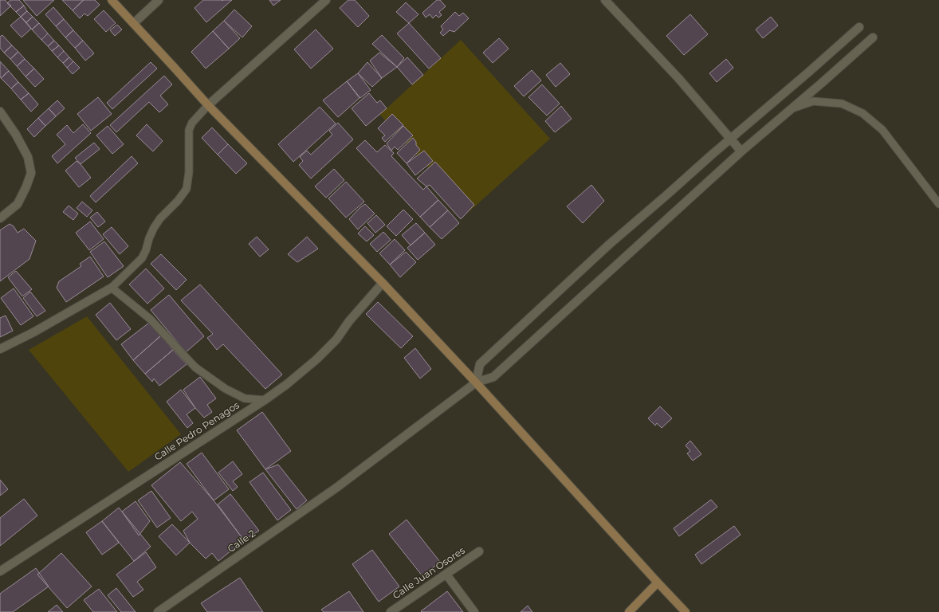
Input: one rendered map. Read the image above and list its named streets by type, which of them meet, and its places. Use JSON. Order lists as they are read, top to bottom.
{
  "streets": {
    "street": ["Calle Pedro Penagos", "Calle 2", "Calle Juan Osores"]
  }
}
